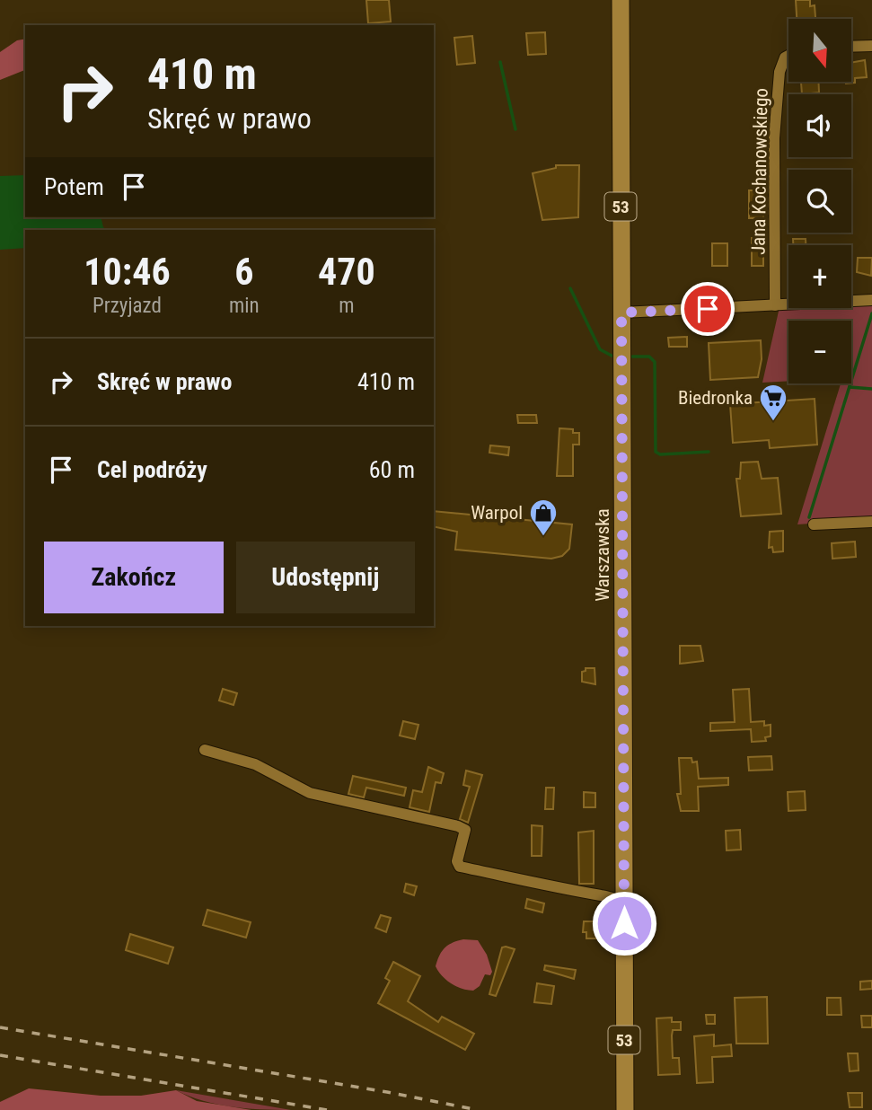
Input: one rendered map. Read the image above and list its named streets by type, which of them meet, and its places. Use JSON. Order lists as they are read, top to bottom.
{
  "streets": {
    "main road": ["53", "Warszawska"],
    "street": ["Jana Kochanowskiego"]
  },
  "places": {
    "supermarket": ["Biedronka"],
    "shop": ["Warpol"]
  },
  "north": "bottom",
  "page": {
    "map_buttons": ["+", "−"],
    "turn": ["410 m", "Skręć w prawo"],
    "then": "Potem",
    "eta": [
      "10:46",
      "Przyjazd",
      "6",
      "min",
      "470",
      "m"
    ],
    "list": [
      {
        "name": "Skręć w prawo",
        "value": "410 m"
      },
      {
        "name": "Cel podróży",
        "value": "60 m"
      }
    ],
    "buttons": ["Zakończ", "Udostępnij"]
  }
}
